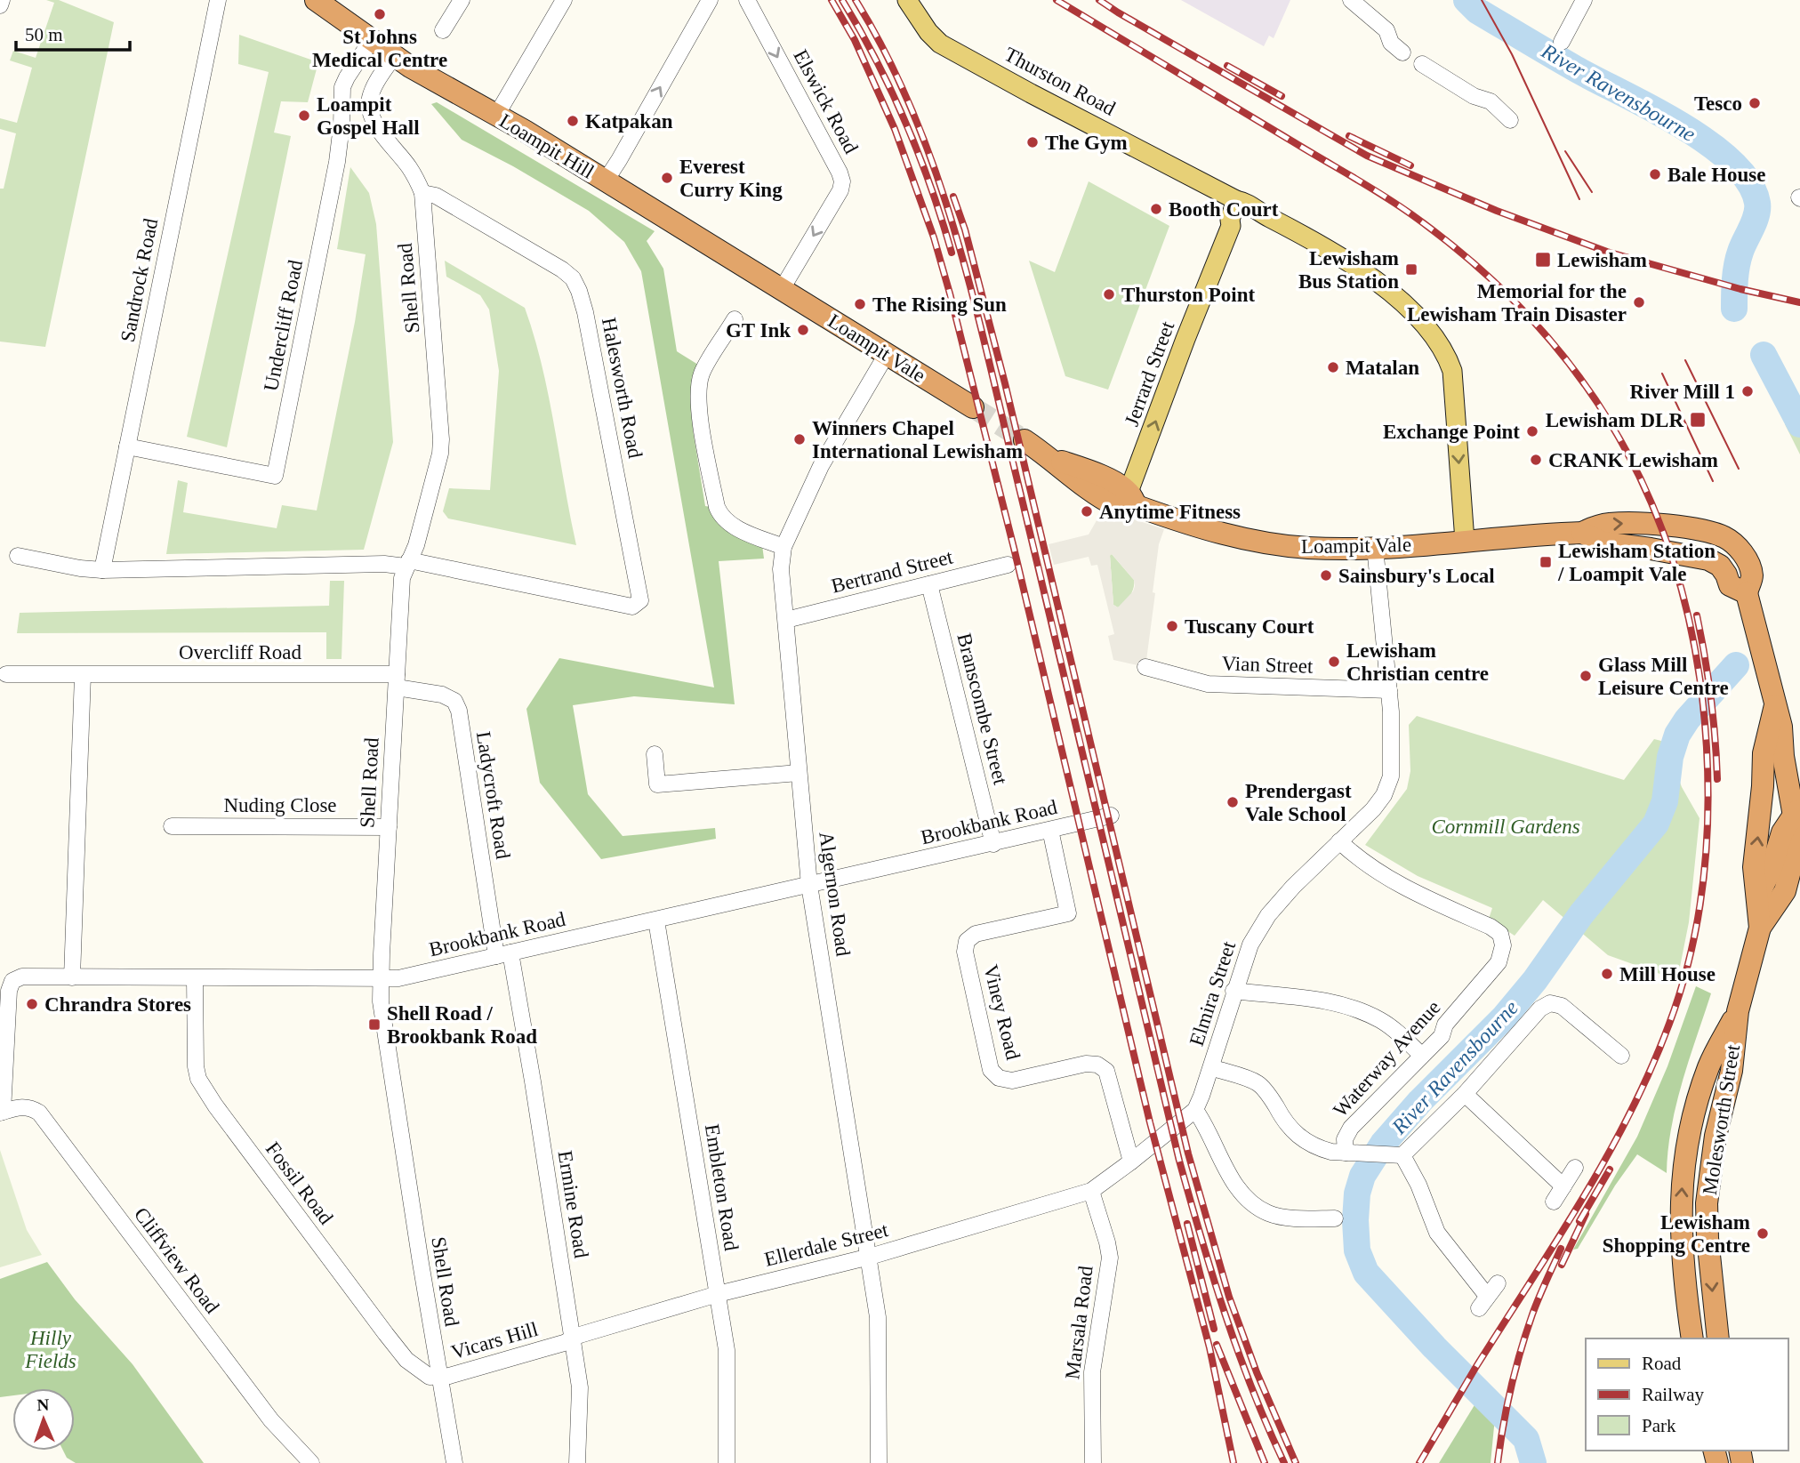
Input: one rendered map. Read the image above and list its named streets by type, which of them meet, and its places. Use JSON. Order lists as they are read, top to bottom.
{
  "streets": {
    "highway": ["Loampit Hill", "Loampit Vale", "Molesworth Street"],
    "main road": ["Thurston Road", "Jerrard Street"],
    "street": [
      "Elswick Road",
      "Sandrock Road",
      "Shell Road",
      "Undercliff Road",
      "Halesworth Road",
      "Bertrand Street",
      "Overcliff Road",
      "Vian Street",
      "Branscombe Street",
      "Ladycroft Road",
      "Nuding Close",
      "Brookbank Road",
      "Algernon Road",
      "Elmira Street",
      "Viney Road",
      "Waterway Avenue",
      "Fossil Road",
      "Embleton Road",
      "Ermine Road",
      "Ellerdale Street",
      "Cliffview Road",
      "Marsala Road",
      "Vicars Hill"
    ]
  },
  "crossings": [
    ["Thurston Road", "Loampit Vale"],
    ["Thurston Road", "Jerrard Street"],
    ["Elswick Road", "Loampit Hill"],
    ["Elswick Road", "Loampit Vale"],
    ["Loampit Hill", "Undercliff Road"],
    ["Loampit Hill", "Loampit Vale"],
    ["Sandrock Road", "Undercliff Road"],
    ["Shell Road", "Halesworth Road"],
    ["Shell Road", "Overcliff Road"],
    ["Shell Road", "Ladycroft Road"],
    ["Shell Road", "Nuding Close"],
    ["Shell Road", "Brookbank Road"],
    ["Shell Road", "Fossil Road"],
    ["Shell Road", "Vicars Hill"],
    ["Loampit Vale", "Jerrard Street"],
    ["Loampit Vale", "Algernon Road"],
    ["Loampit Vale", "Elmira Street"],
    ["Loampit Vale", "Molesworth Street"],
    ["Bertrand Street", "Branscombe Street"],
    ["Bertrand Street", "Algernon Road"],
    ["Overcliff Road", "Ladycroft Road"],
    ["Vian Street", "Elmira Street"],
    ["Branscombe Street", "Brookbank Road"],
    ["Ladycroft Road", "Brookbank Road"],
    ["Ladycroft Road", "Ermine Road"],
    ["Brookbank Road", "Algernon Road"],
    ["Brookbank Road", "Viney Road"],
    ["Brookbank Road", "Fossil Road"],
    ["Brookbank Road", "Embleton Road"],
    ["Brookbank Road", "Ermine Road"],
    ["Brookbank Road", "Cliffview Road"],
    ["Algernon Road", "Ellerdale Street"],
    ["Elmira Street", "Waterway Avenue"],
    ["Fossil Road", "Vicars Hill"],
    ["Embleton Road", "Ellerdale Street"],
    ["Ermine Road", "Ellerdale Street"],
    ["Ermine Road", "Vicars Hill"],
    ["Ellerdale Street", "Marsala Road"],
    ["Ellerdale Street", "Vicars Hill"]
  ],
  "one_way": ["Thurston Road", "Elswick Road", "Jerrard Street"],
  "water": ["River Ravensbourne"],
  "parks": ["Cornmill Gardens", "Hilly Fields"],
  "places": {
    "other": [
      "St Johns Medical Centre",
      "Tesco",
      "Loampit Gospel Hall",
      "Katpakan",
      "The Gym",
      "Bale House",
      "Everest Curry King",
      "Booth Court",
      "Thurston Point",
      "Memorial for the Lewisham Train Disaster",
      "The Rising Sun",
      "GT Ink",
      "Matalan",
      "River Mill 1",
      "Exchange Point",
      "Winners Chapel International Lewisham",
      "CRANK Lewisham",
      "Anytime Fitness",
      "Sainsbury's Local",
      "Tuscany Court",
      "Lewisham Christian centre",
      "Glass Mill Leisure Centre",
      "Prendergast Vale School",
      "Mill House",
      "Chrandra Stores",
      "Lewisham Shopping Centre"
    ],
    "transit": [
      "Lewisham",
      "Lewisham Bus Station",
      "Lewisham DLR",
      "Lewisham Station / Loampit Vale",
      "Shell Road / Brookbank Road"
    ]
  },
  "legend": ["Road", "Railway", "Park"],
  "scale_bar": "50 m",
  "north": "top"
}
